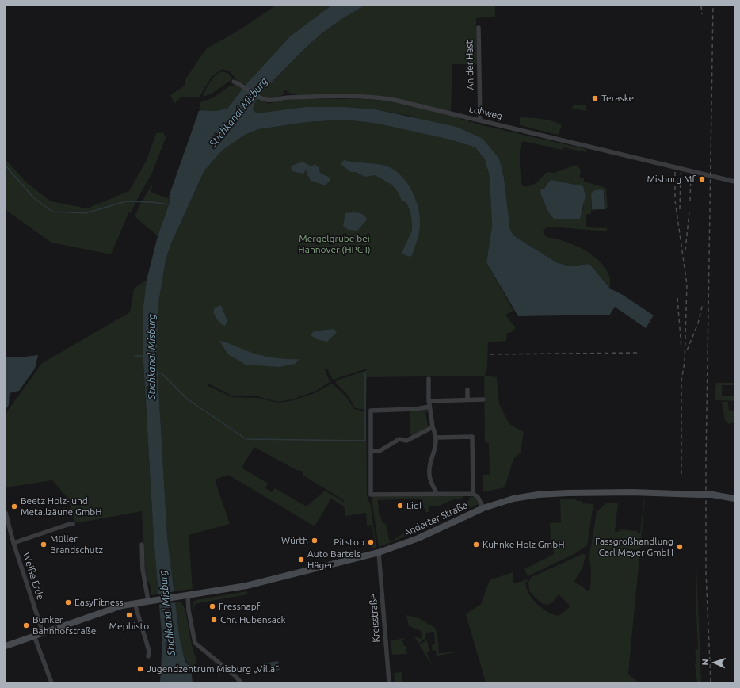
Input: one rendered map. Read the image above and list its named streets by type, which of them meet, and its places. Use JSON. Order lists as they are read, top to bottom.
{
  "streets": {
    "main road": ["Anderter Straße"],
    "street": [
      "An der Hast",
      "Lohweg",
      "Weiße Erde",
      "Kreisstraße"
    ]
  },
  "crossings": [
    ["An der Hast", "Lohweg"],
    ["Anderter Straße", "Weiße Erde"],
    ["Anderter Straße", "Kreisstraße"]
  ],
  "water": ["Stichkanal Misburg"],
  "parks": ["Mergelgrube bei Hannover (HPC I)"],
  "places": [
    "Teraske",
    "Misburg Mf",
    "Lidl",
    "Beetz Holz- und Metallzäune GmbH",
    "Würth",
    "Pitstop",
    "Müller Brandschutz",
    "Kuhnke Holz GmbH",
    "Fassgroßhandlung Carl Meyer GmbH",
    "Auto Bartels Häger",
    "EasyFitness",
    "Fressnapf",
    "Mephisto",
    "Chr. Hubensack",
    "Bunker Bahnhofstraße",
    "Jugendzentrum Misburg „Villa“"
  ],
  "north": "left"
}
